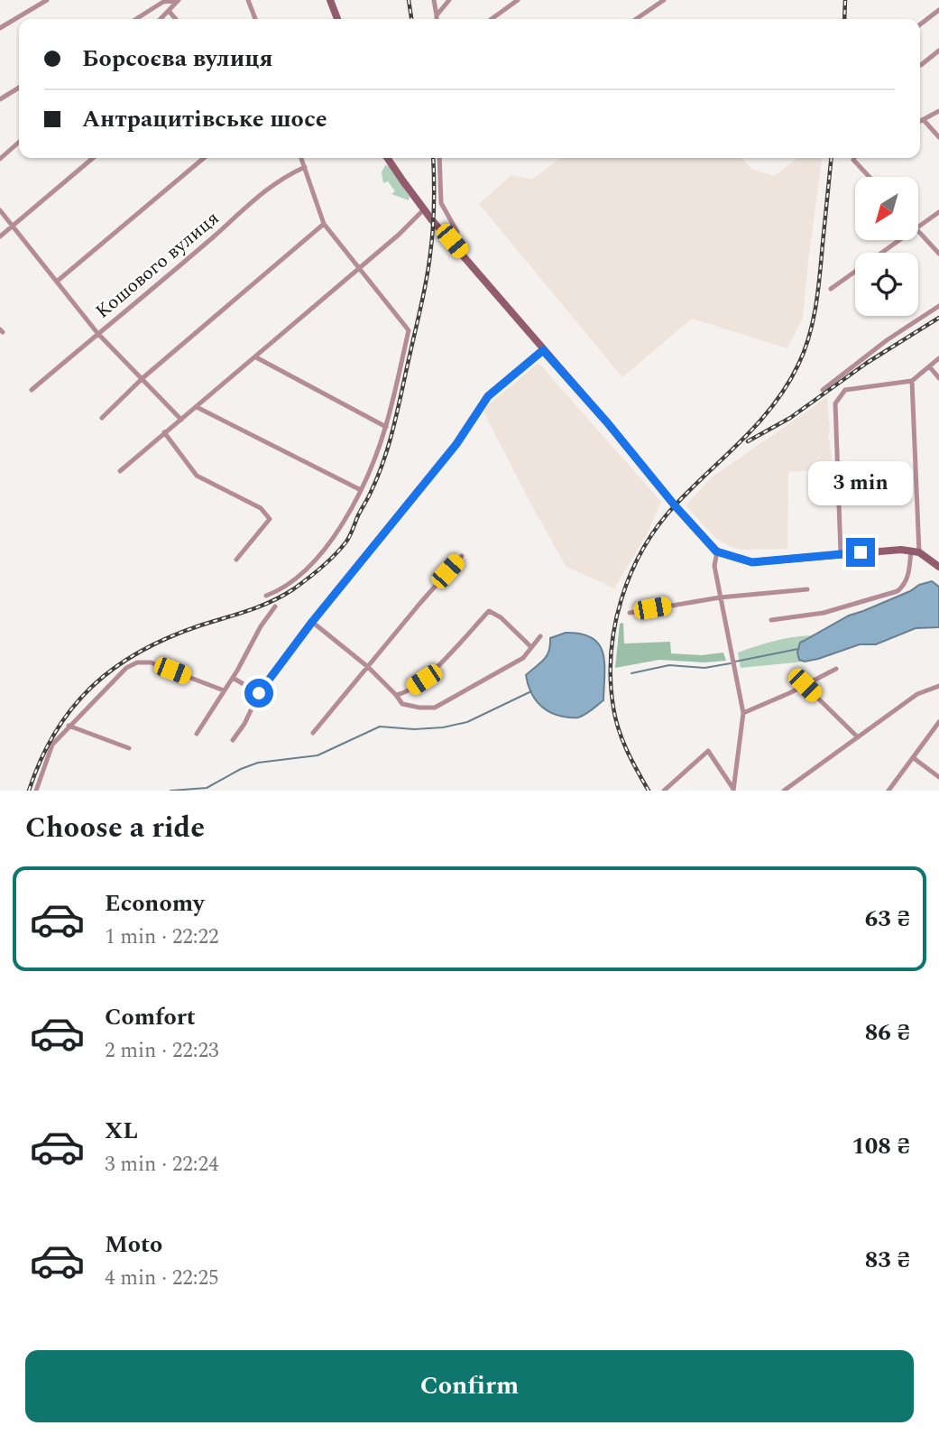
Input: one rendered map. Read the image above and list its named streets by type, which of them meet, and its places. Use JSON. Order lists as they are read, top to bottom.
{
  "streets": {
    "street": ["Кошового вулиця"]
  },
  "north": "bottom left",
  "page": {
    "banner": ["Борсоєва вулиця", "Антрацитівське шосе"],
    "bubble": "3 min",
    "heading": "Choose a ride",
    "list": [
      {
        "name": "Economy",
        "note": "1 min · 22:22",
        "value": "63 ₴"
      },
      {
        "name": "Comfort",
        "note": "2 min · 22:23",
        "value": "86 ₴"
      },
      {
        "name": "XL",
        "note": "3 min · 22:24",
        "value": "108 ₴"
      },
      {
        "name": "Moto",
        "note": "4 min · 22:25",
        "value": "83 ₴"
      }
    ],
    "buttons": "Confirm"
  }
}
